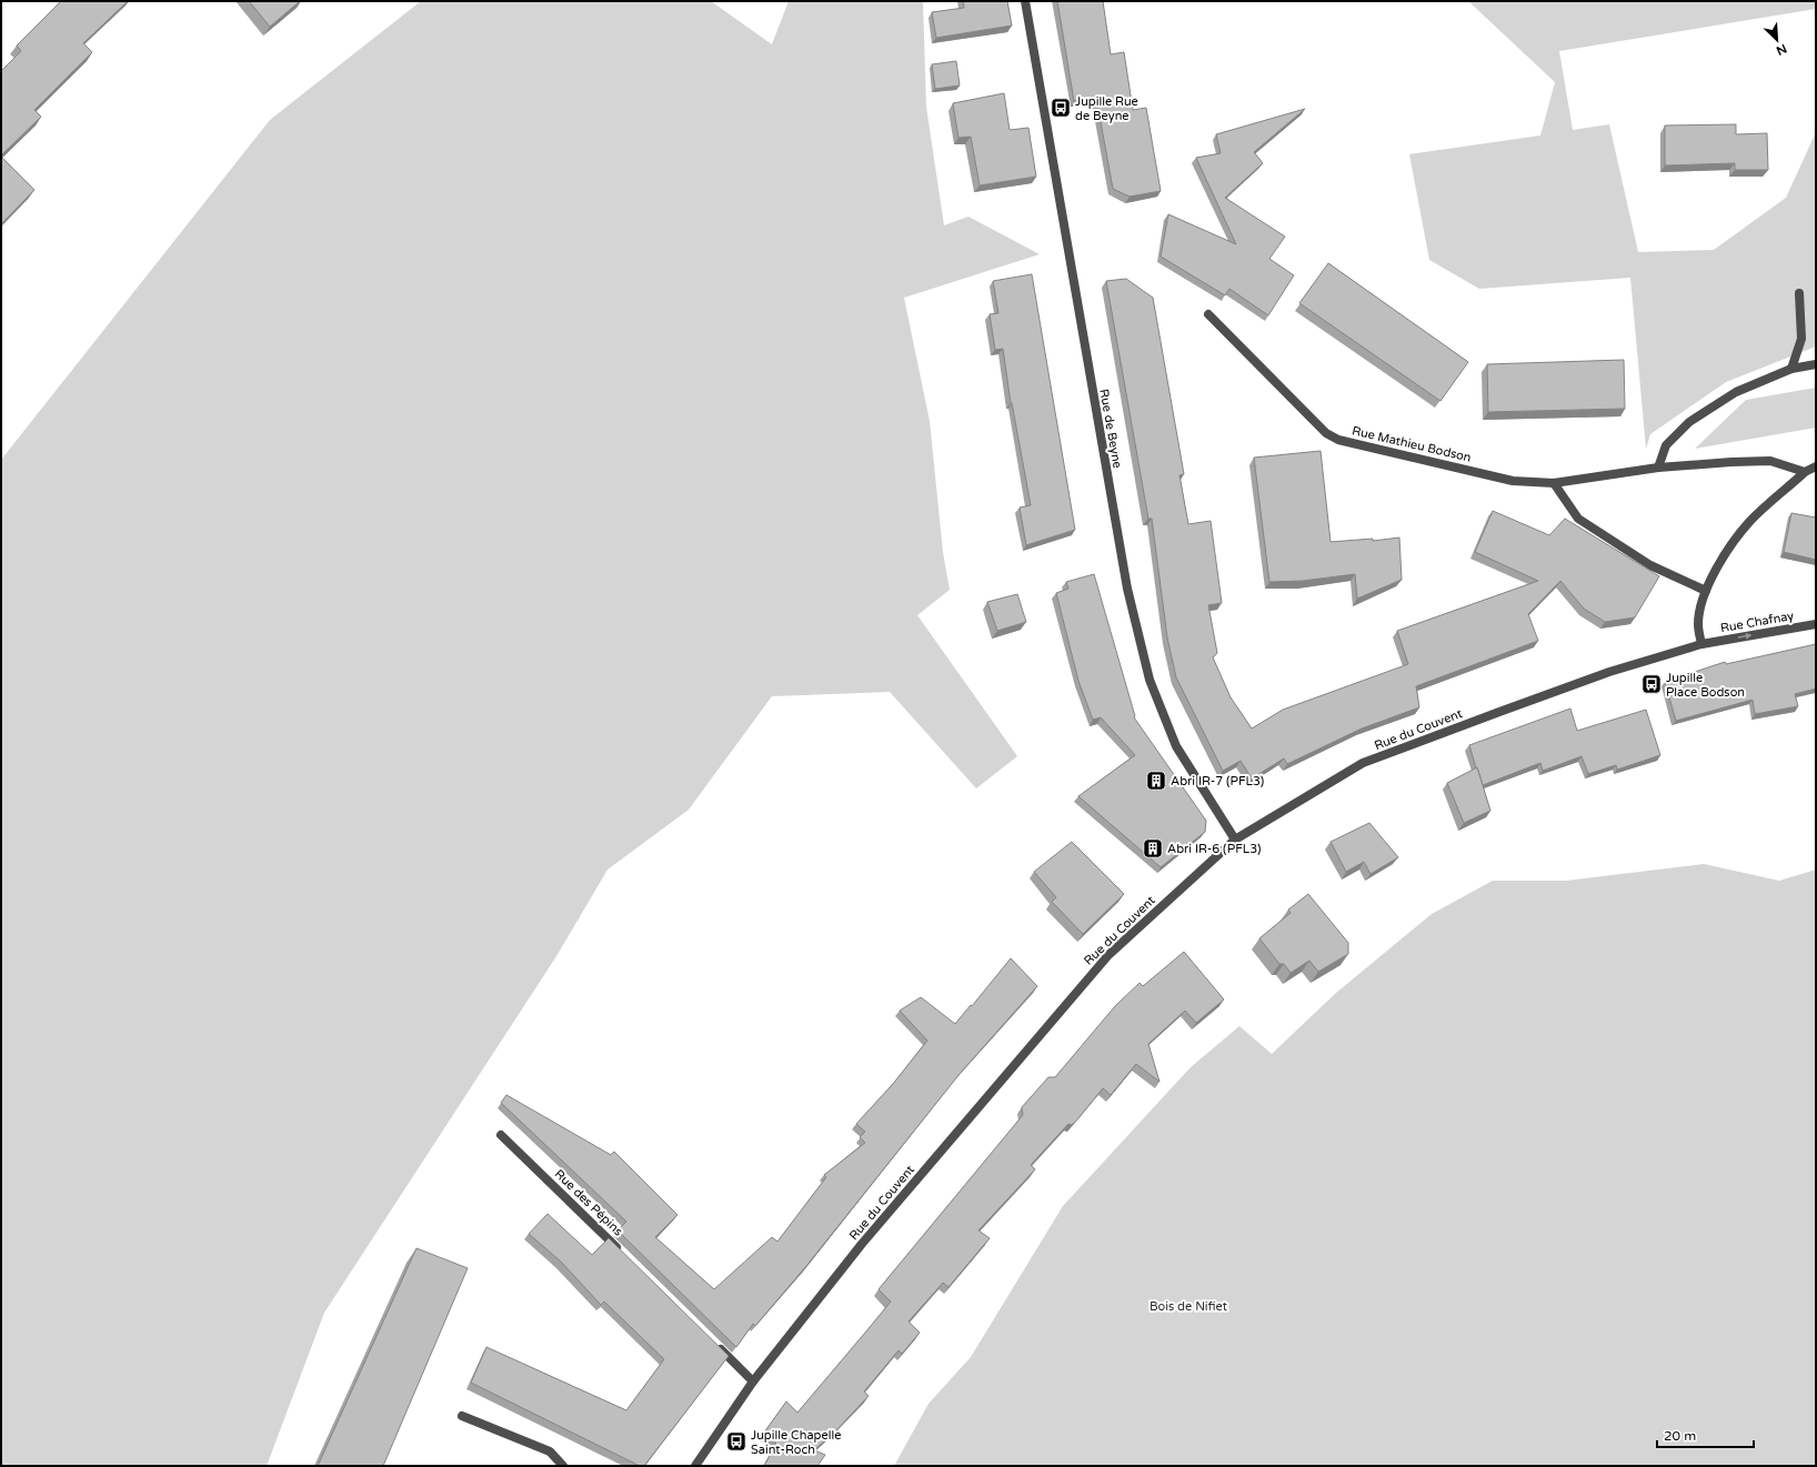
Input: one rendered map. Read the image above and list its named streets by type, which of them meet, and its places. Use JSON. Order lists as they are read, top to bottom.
{
  "streets": {
    "street": [
      "Rue de Beyne",
      "Rue Mathieu Bodson",
      "Rue Chafnay",
      "Rue du Couvent",
      "Rue des Pépins"
    ]
  },
  "crossings": [
    ["Rue de Beyne", "Rue du Couvent"],
    ["Rue Chafnay", "Rue du Couvent"]
  ],
  "one_way": ["Rue Chafnay"],
  "parks": ["Bois de Nifiet"],
  "places": {
    "bus stop": ["Jupille Rue de Beyne", "Jupille Place Bodson", "Jupille Chapelle Saint-Roch"],
    "building": ["Abri IR-7 (PFL3)", "Abri IR-6 (PFL3)"]
  },
  "scale_bar": "20 m",
  "north": "bottom right"
}
